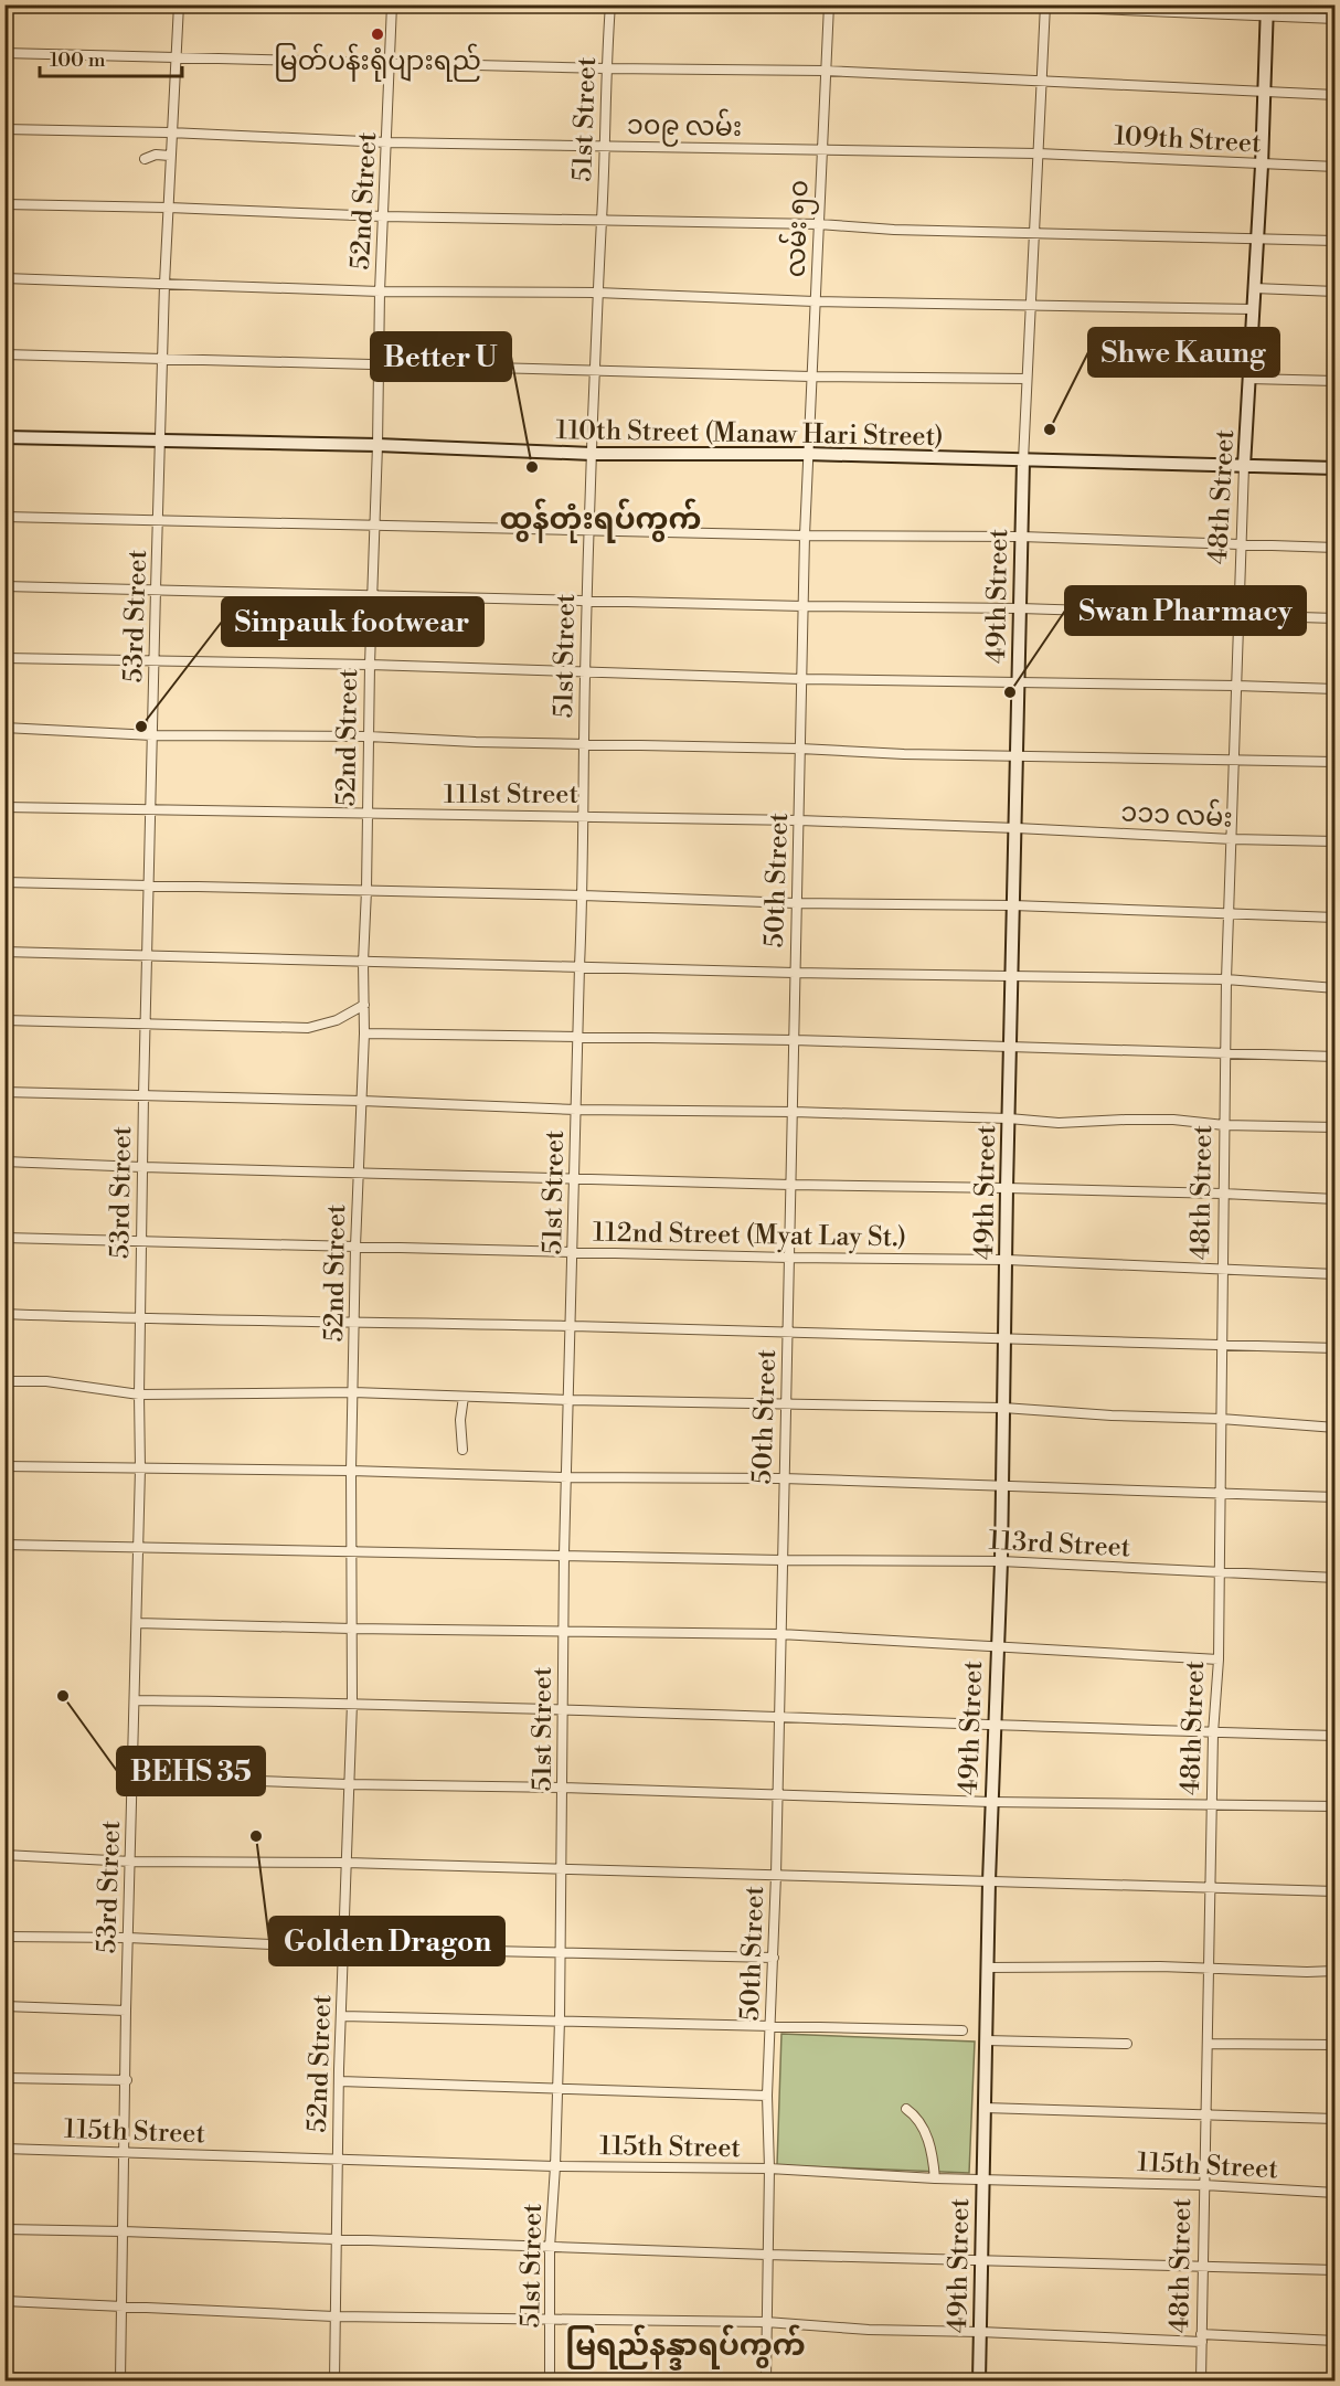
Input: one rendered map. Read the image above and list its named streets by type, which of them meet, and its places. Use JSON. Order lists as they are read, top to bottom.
{
  "streets": {
    "main road": ["110th Street (Manaw Hari Street)", "48th Street", "49th Street"],
    "street": [
      "51st Street",
      "၁၀၉ လမ်း",
      "109th Street",
      "52nd Street",
      "လမ်း ၅၀",
      "53rd Street",
      "111st Street",
      "၁၁၁ လမ်း",
      "50th Street",
      "112nd Street (Myat Lay St.)",
      "113rd Street",
      "115th Street"
    ]
  },
  "crossings": [
    ["51st Street", "၁၀၉ လမ်း"],
    ["51st Street", "110th Street (Manaw Hari Street)"],
    ["51st Street", "111st Street"],
    ["51st Street", "112nd Street (Myat Lay St.)"],
    ["51st Street", "113rd Street"],
    ["51st Street", "115th Street"],
    ["၁၀၉ လမ်း", "109th Street"],
    ["၁၀၉ လမ်း", "52nd Street"],
    ["၁၀၉ လမ်း", "လမ်း ၅၀"],
    ["၁၀၉ လမ်း", "49th Street"],
    ["၁၀၉ လမ်း", "53rd Street"],
    ["109th Street", "48th Street"],
    ["109th Street", "49th Street"],
    ["52nd Street", "110th Street (Manaw Hari Street)"],
    ["52nd Street", "111st Street"],
    ["52nd Street", "112nd Street (Myat Lay St.)"],
    ["52nd Street", "113rd Street"],
    ["52nd Street", "115th Street"],
    ["လမ်း ၅၀", "110th Street (Manaw Hari Street)"],
    ["လမ်း ၅၀", "50th Street"],
    ["110th Street (Manaw Hari Street)", "48th Street"],
    ["110th Street (Manaw Hari Street)", "49th Street"],
    ["110th Street (Manaw Hari Street)", "53rd Street"],
    ["110th Street (Manaw Hari Street)", "50th Street"],
    ["48th Street", "၁၁၁ လမ်း"],
    ["48th Street", "112nd Street (Myat Lay St.)"],
    ["48th Street", "113rd Street"],
    ["48th Street", "115th Street"],
    ["49th Street", "111st Street"],
    ["49th Street", "၁၁၁ လမ်း"],
    ["49th Street", "112nd Street (Myat Lay St.)"],
    ["49th Street", "113rd Street"],
    ["49th Street", "115th Street"],
    ["53rd Street", "111st Street"],
    ["53rd Street", "112nd Street (Myat Lay St.)"],
    ["53rd Street", "113rd Street"],
    ["53rd Street", "115th Street"],
    ["111st Street", "၁၁၁ လမ်း"],
    ["111st Street", "50th Street"],
    ["50th Street", "112nd Street (Myat Lay St.)"],
    ["50th Street", "113rd Street"],
    ["50th Street", "115th Street"]
  ],
  "districts": ["ထွန်တုံးရပ်ကွက်", "မြရည်နန္ဒာရပ်ကွက်"],
  "places": [
    "မြတ်ပန်းရုံပျားရည်",
    "Shwe Kaung",
    "Better U",
    "Swan Pharmacy",
    "Sinpauk footwear",
    "BEHS 35",
    "Golden Dragon"
  ],
  "scale_bar": "100 m"
}
